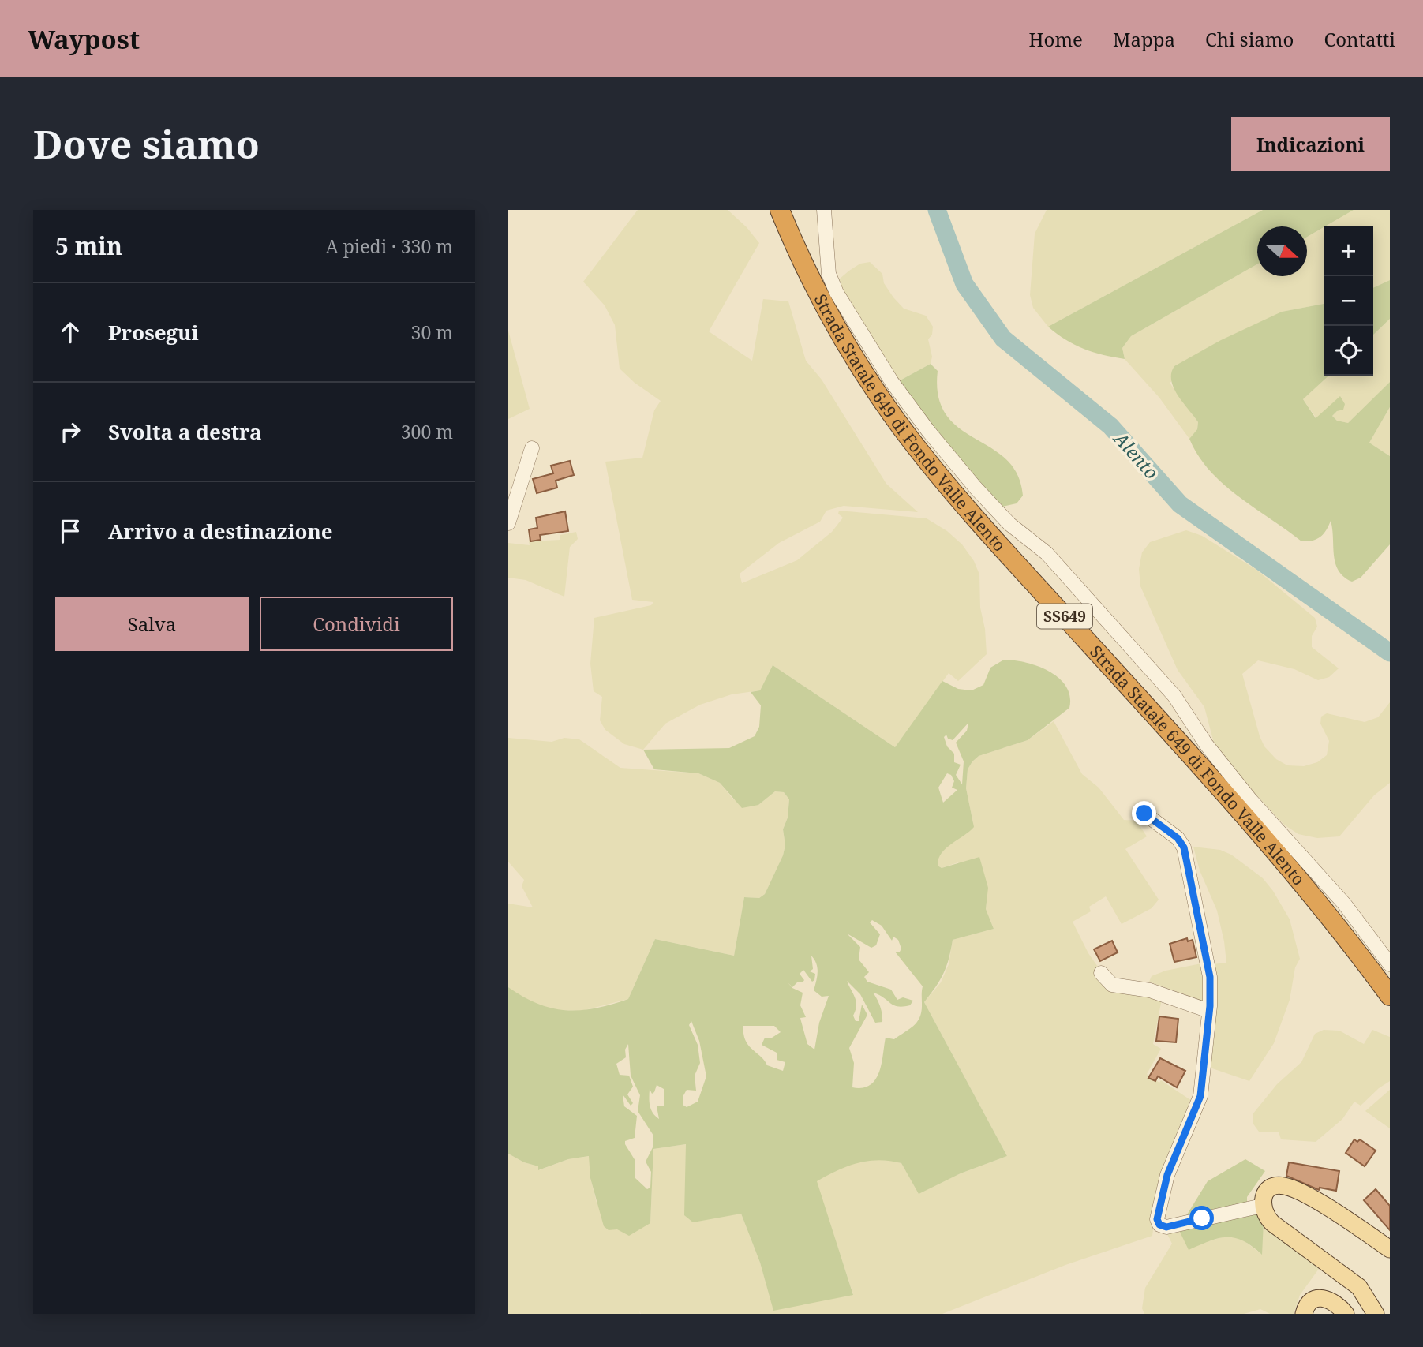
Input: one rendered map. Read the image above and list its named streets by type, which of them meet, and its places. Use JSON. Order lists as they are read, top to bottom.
{
  "streets": {
    "highway": ["Strada Statale 649 di Fondo Valle Alento", "SS649"]
  },
  "water": ["Alento"],
  "north": "right",
  "page": {
    "header": "Waypost",
    "nav": [
      "Home",
      "Mappa",
      "Chi siamo",
      "Contatti"
    ],
    "buttons": [
      "Indicazioni",
      ["Salva", "Condividi"]
    ],
    "title": "Dove siamo",
    "heading": ["5 min", "A piedi · 330 m"],
    "map_buttons": ["+", "−"],
    "list": [
      ["Prosegui", "30 m"],
      ["Svolta a destra", "300 m"],
      "Arrivo a destinazione"
    ]
  }
}
